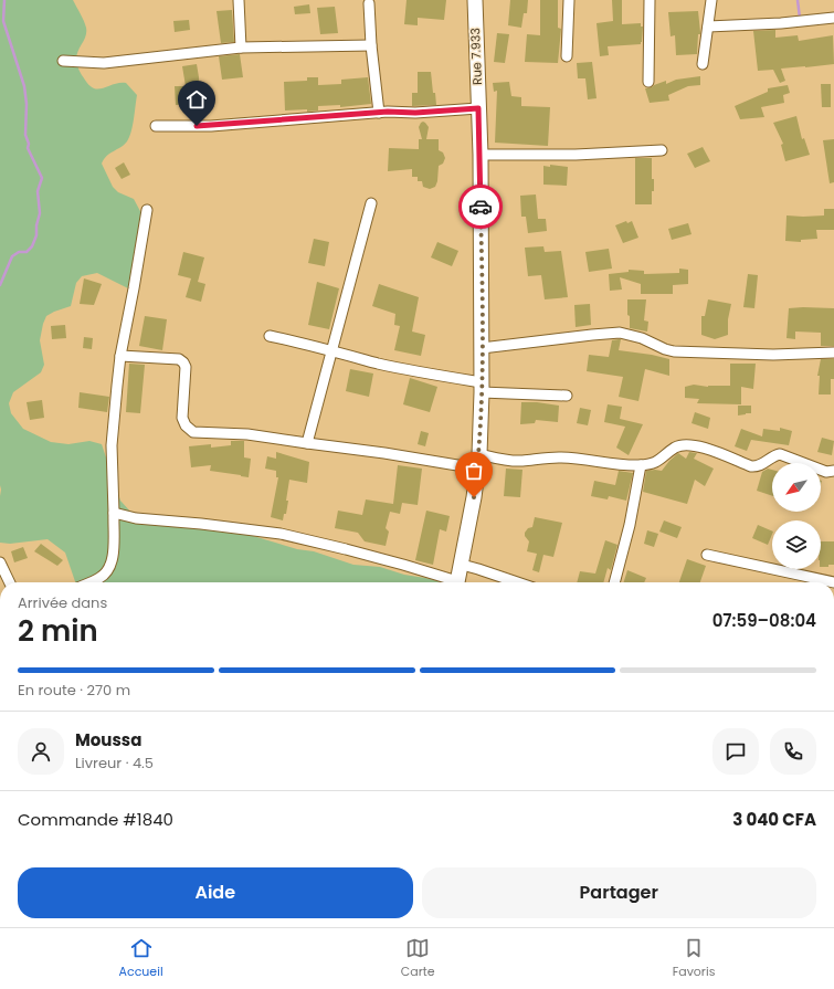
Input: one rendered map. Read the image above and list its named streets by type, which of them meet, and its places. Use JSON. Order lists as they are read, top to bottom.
{
  "streets": {
    "street": ["Rue 7.933"]
  },
  "north": "bottom left",
  "page": {
    "heading": ["2 min", "Arrivée dans", "07:59–08:04"],
    "panel": [
      "Moussa",
      "Livreur · 4.5",
      "Commande #1840",
      "3 040 CFA"
    ],
    "bar": "En route · 270 m",
    "buttons": ["Aide", "Partager"],
    "tabs": ["Accueil", "Carte", "Favoris"]
  }
}
